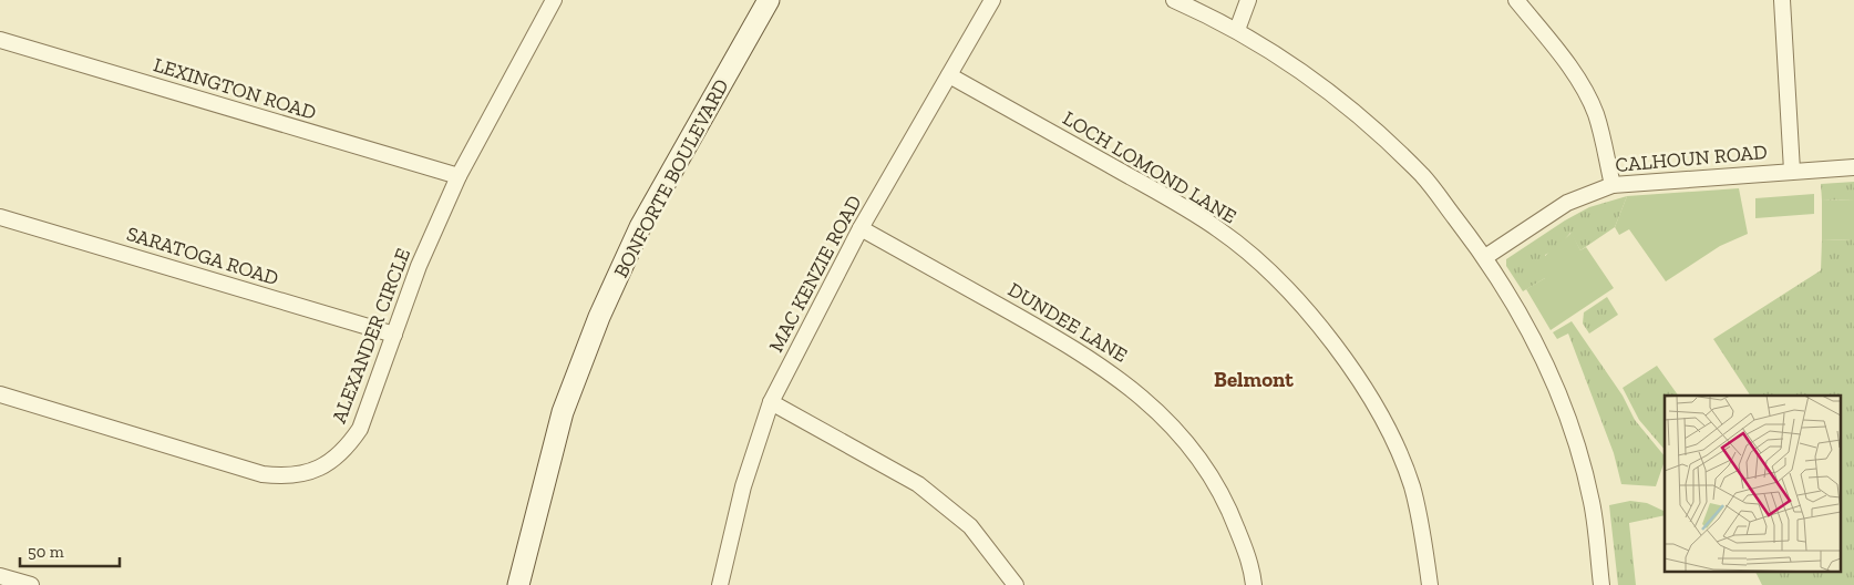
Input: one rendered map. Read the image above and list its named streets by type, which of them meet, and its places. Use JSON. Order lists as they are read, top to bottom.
{
  "streets": {
    "main road": ["BONFORTE BOULEVARD"],
    "street": [
      "LEXINGTON ROAD",
      "CALHOUN ROAD",
      "LOCH LOMOND LANE",
      "SARATOGA ROAD",
      "MAC KENZIE ROAD",
      "DUNDEE LANE",
      "ALEXANDER CIRCLE"
    ]
  },
  "crossings": [
    ["LEXINGTON ROAD", "ALEXANDER CIRCLE"],
    ["LOCH LOMOND LANE", "MAC KENZIE ROAD"],
    ["SARATOGA ROAD", "ALEXANDER CIRCLE"],
    ["MAC KENZIE ROAD", "DUNDEE LANE"]
  ],
  "districts": ["Belmont"],
  "scale_bar": "50 m"
}
